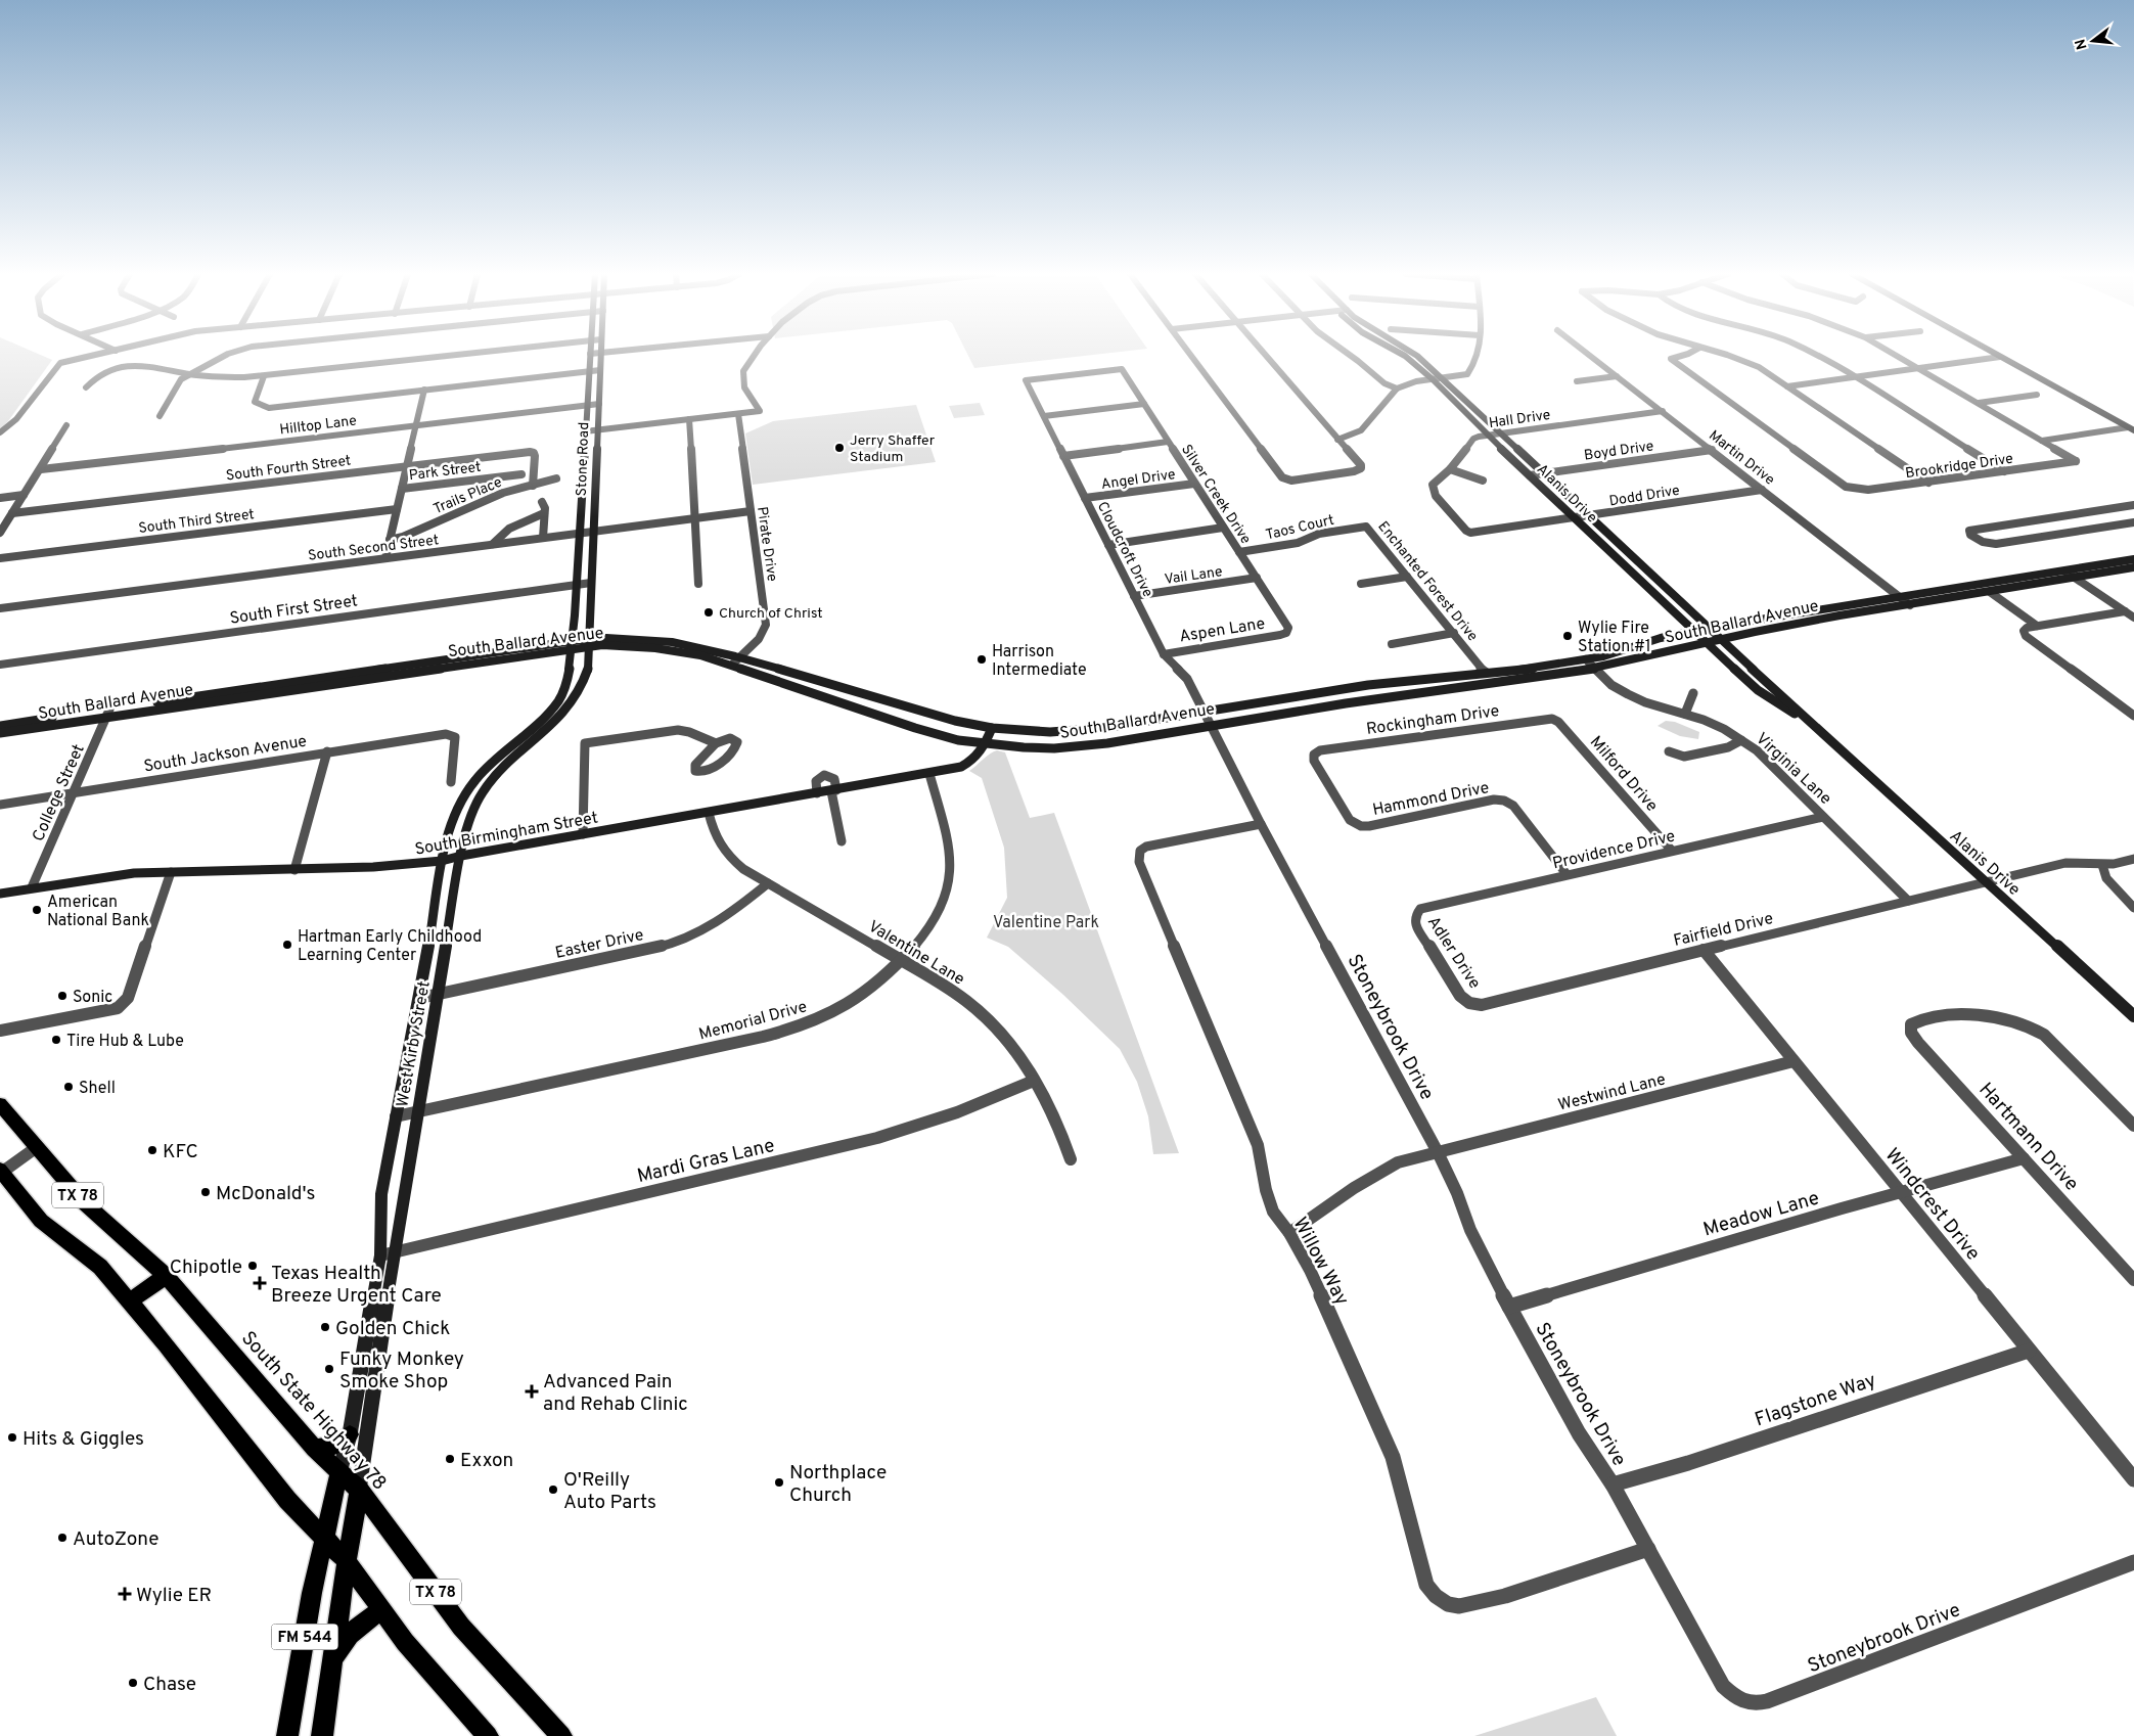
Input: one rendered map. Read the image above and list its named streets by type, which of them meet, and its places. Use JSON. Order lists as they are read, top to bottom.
{
  "streets": {
    "main road": [
      "Stone Road",
      "Alanis Drive",
      "South Ballard Avenue",
      "South Birmingham Street",
      "West Kirby Street",
      "TX 78",
      "South State Highway 78",
      "FM 544"
    ],
    "street": [
      "Hall Drive",
      "Hilltop Lane",
      "Boyd Drive",
      "Martin Drive",
      "Brookridge Drive",
      "South Fourth Street",
      "Park Street",
      "Angel Drive",
      "Silver Creek Drive",
      "Trails Place",
      "Dodd Drive",
      "South Third Street",
      "Taos Court",
      "Pirate Drive",
      "South Second Street",
      "Cloudcroft Drive",
      "Vail Lane",
      "Enchanted Forest Drive",
      "South First Street",
      "Aspen Lane",
      "Rockingham Drive",
      "South Jackson Avenue",
      "Virginia Lane",
      "Milford Drive",
      "College Street",
      "Hammond Drive",
      "Providence Drive",
      "Fairfield Drive",
      "Easter Drive",
      "Valentine Lane",
      "Adler Drive",
      "Memorial Drive",
      "Stoneybrook Drive",
      "Westwind Lane",
      "Hartmann Drive",
      "Mardi Gras Lane",
      "Windcrest Drive",
      "Meadow Lane",
      "Willow Way",
      "Flagstone Way"
    ]
  },
  "crossings": [
    ["Hall Drive", "Martin Drive"],
    ["Hall Drive", "Alanis Drive"],
    ["Hall Drive", "Dodd Drive"],
    ["Hilltop Lane", "Stone Road"],
    ["Hilltop Lane", "Park Street"],
    ["Boyd Drive", "Martin Drive"],
    ["Boyd Drive", "Alanis Drive"],
    ["Martin Drive", "Dodd Drive"],
    ["Martin Drive", "South Ballard Avenue"],
    ["Stone Road", "South Second Street"],
    ["Stone Road", "South First Street"],
    ["Stone Road", "South Ballard Avenue"],
    ["Stone Road", "West Kirby Street"],
    ["South Fourth Street", "Park Street"],
    ["South Fourth Street", "Trails Place"],
    ["Park Street", "Trails Place"],
    ["Park Street", "South Third Street"],
    ["Park Street", "South Second Street"],
    ["Angel Drive", "Silver Creek Drive"],
    ["Angel Drive", "Cloudcroft Drive"],
    ["Alanis Drive", "Dodd Drive"],
    ["Alanis Drive", "South Ballard Avenue"],
    ["Alanis Drive", "Fairfield Drive"],
    ["Silver Creek Drive", "Taos Court"],
    ["Silver Creek Drive", "Cloudcroft Drive"],
    ["Silver Creek Drive", "Vail Lane"],
    ["Silver Creek Drive", "Aspen Lane"],
    ["Taos Court", "Enchanted Forest Drive"],
    ["Pirate Drive", "South Second Street"],
    ["Pirate Drive", "South Ballard Avenue"],
    ["Cloudcroft Drive", "Vail Lane"],
    ["Cloudcroft Drive", "South Ballard Avenue"],
    ["Cloudcroft Drive", "Aspen Lane"],
    ["Cloudcroft Drive", "Stoneybrook Drive"],
    ["Enchanted Forest Drive", "South Ballard Avenue"],
    ["South Ballard Avenue", "Virginia Lane"],
    ["South Ballard Avenue", "College Street"],
    ["South Ballard Avenue", "South Birmingham Street"],
    ["South Ballard Avenue", "Stoneybrook Drive"],
    ["South Ballard Avenue", "West Kirby Street"],
    ["Rockingham Drive", "Milford Drive"],
    ["Rockingham Drive", "Hammond Drive"],
    ["South Jackson Avenue", "College Street"],
    ["Virginia Lane", "Providence Drive"],
    ["Virginia Lane", "Fairfield Drive"],
    ["Milford Drive", "Providence Drive"],
    ["College Street", "South Birmingham Street"],
    ["Hammond Drive", "Providence Drive"],
    ["South Birmingham Street", "Valentine Lane"],
    ["South Birmingham Street", "Memorial Drive"],
    ["South Birmingham Street", "West Kirby Street"],
    ["Providence Drive", "Adler Drive"],
    ["Fairfield Drive", "Adler Drive"],
    ["Fairfield Drive", "Windcrest Drive"],
    ["Easter Drive", "Valentine Lane"],
    ["Easter Drive", "West Kirby Street"],
    ["Valentine Lane", "Memorial Drive"],
    ["Valentine Lane", "Mardi Gras Lane"],
    ["Memorial Drive", "West Kirby Street"],
    ["Stoneybrook Drive", "Westwind Lane"],
    ["Stoneybrook Drive", "Meadow Lane"],
    ["Stoneybrook Drive", "Willow Way"],
    ["Stoneybrook Drive", "Flagstone Way"],
    ["West Kirby Street", "Mardi Gras Lane"],
    ["West Kirby Street", "South State Highway 78"],
    ["West Kirby Street", "FM 544"],
    ["Westwind Lane", "Windcrest Drive"],
    ["Westwind Lane", "Willow Way"],
    ["Hartmann Drive", "Meadow Lane"],
    ["TX 78", "FM 544"],
    ["Windcrest Drive", "Meadow Lane"],
    ["Windcrest Drive", "Flagstone Way"],
    ["South State Highway 78", "FM 544"]
  ],
  "parks": ["Valentine Park"],
  "places": {
    "other": [
      "Jerry Shaffer Stadium",
      "Church of Christ",
      "Wylie Fire Station #1",
      "Harrison Intermediate",
      "American National Bank",
      "Hartman Early Childhood Learning Center",
      "Sonic",
      "Tire Hub & Lube",
      "Shell",
      "KFC",
      "McDonald's",
      "Chipotle",
      "Golden Chick",
      "Funky Monkey Smoke Shop",
      "Hits & Giggles",
      "Exxon",
      "Northplace Church",
      "O'Reilly Auto Parts",
      "AutoZone",
      "Chase"
    ],
    "health": ["Texas Health Breeze Urgent Care", "Advanced Pain and Rehab Clinic", "Wylie ER"]
  },
  "north": "left"
}
